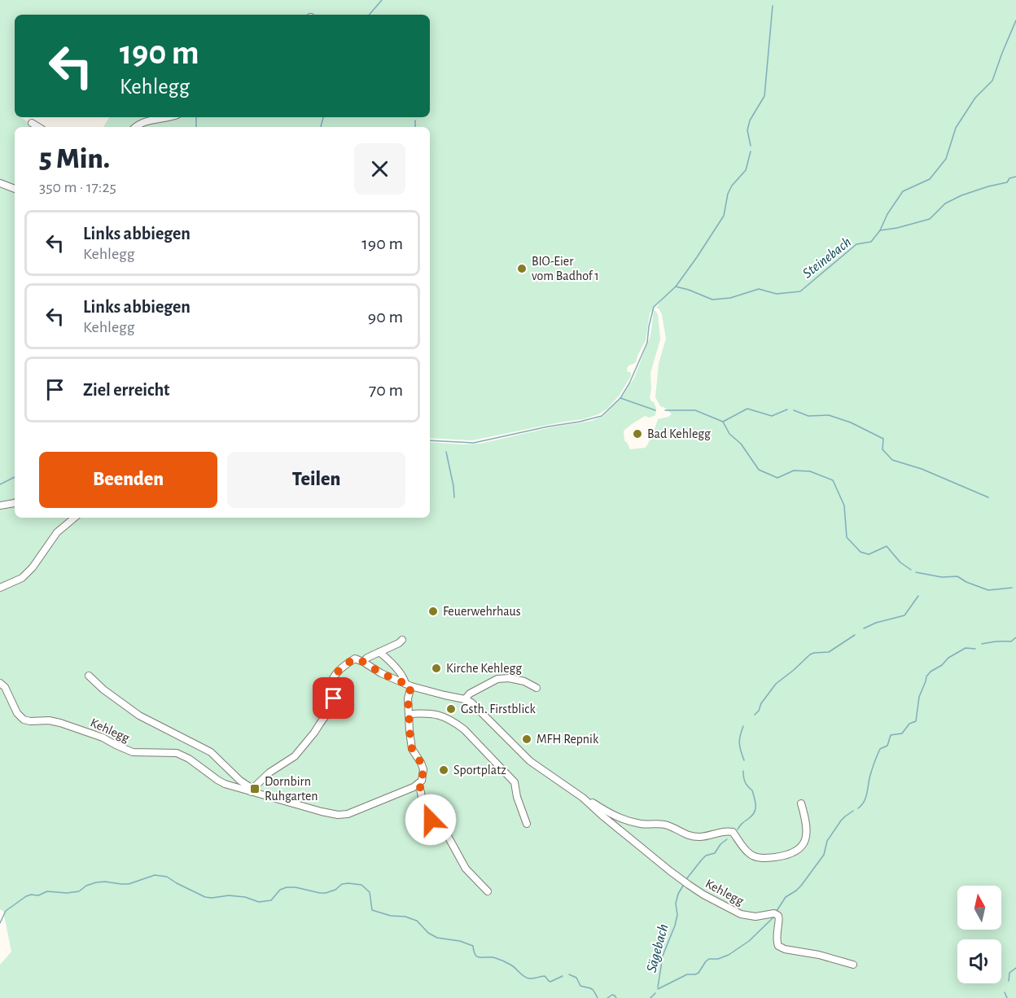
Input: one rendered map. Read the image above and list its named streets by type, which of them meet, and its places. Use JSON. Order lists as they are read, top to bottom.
{
  "streets": {
    "street": ["Kehlegg"]
  },
  "water": ["Steinebach", "Sägebach"],
  "places": {
    "other": [
      "BIO-Eier vom Badhof 1",
      "Bad Kehlegg",
      "Feuerwehrhaus",
      "Kirche Kehlegg",
      "Gsth. Firstblick",
      "MFH Repnik",
      "Sportplatz"
    ],
    "transit": ["Dornbirn Ruhgarten"]
  },
  "north": "top",
  "page": {
    "turn": ["190 m", "Kehlegg"],
    "heading": ["5 Min.", "350 m · 17:25"],
    "list": [
      {
        "name": "Links abbiegen",
        "note": "Kehlegg",
        "value": "190 m"
      },
      {
        "name": "Links abbiegen",
        "note": "Kehlegg",
        "value": "90 m"
      },
      {
        "name": "Ziel erreicht",
        "value": "70 m"
      }
    ],
    "buttons": ["Beenden", "Teilen"]
  }
}
